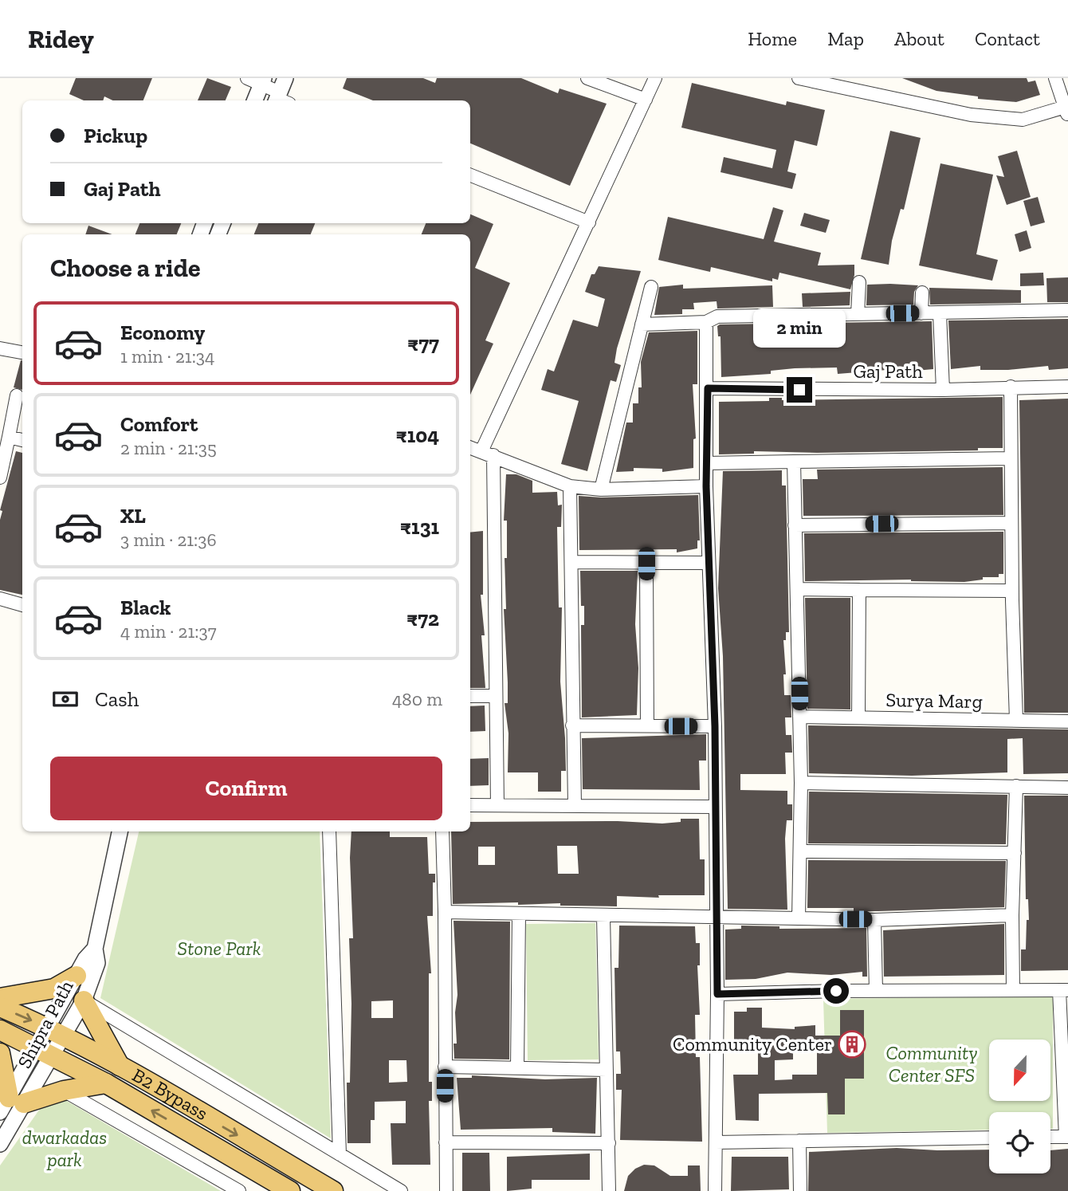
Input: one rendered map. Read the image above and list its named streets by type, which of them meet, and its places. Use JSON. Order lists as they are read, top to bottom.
{
  "streets": {
    "main road": ["B2 Bypass"],
    "street": ["Gaj Path", "Surya Marg", "Shipra Path"]
  },
  "crossings": [
    ["Shipra Path", "B2 Bypass"]
  ],
  "parks": ["Stone Park", "Community Center SFS", "dwarkadas park"],
  "places": {
    "building": ["Community Center"]
  },
  "north": "bottom",
  "page": {
    "header": "Ridey",
    "nav": [
      "Home",
      "Map",
      "About",
      "Contact"
    ],
    "banner": ["Pickup", "Gaj Path"],
    "heading": "Choose a ride",
    "list": [
      {
        "name": "Economy",
        "note": "1 min · 21:34",
        "value": "₹77"
      },
      {
        "name": "Comfort",
        "note": "2 min · 21:35",
        "value": "₹104"
      },
      {
        "name": "XL",
        "note": "3 min · 21:36",
        "value": "₹131"
      },
      {
        "name": "Black",
        "note": "4 min · 21:37",
        "value": "₹72"
      }
    ],
    "bubble": "2 min",
    "pay": ["Cash", "480 m"],
    "buttons": "Confirm"
  }
}
